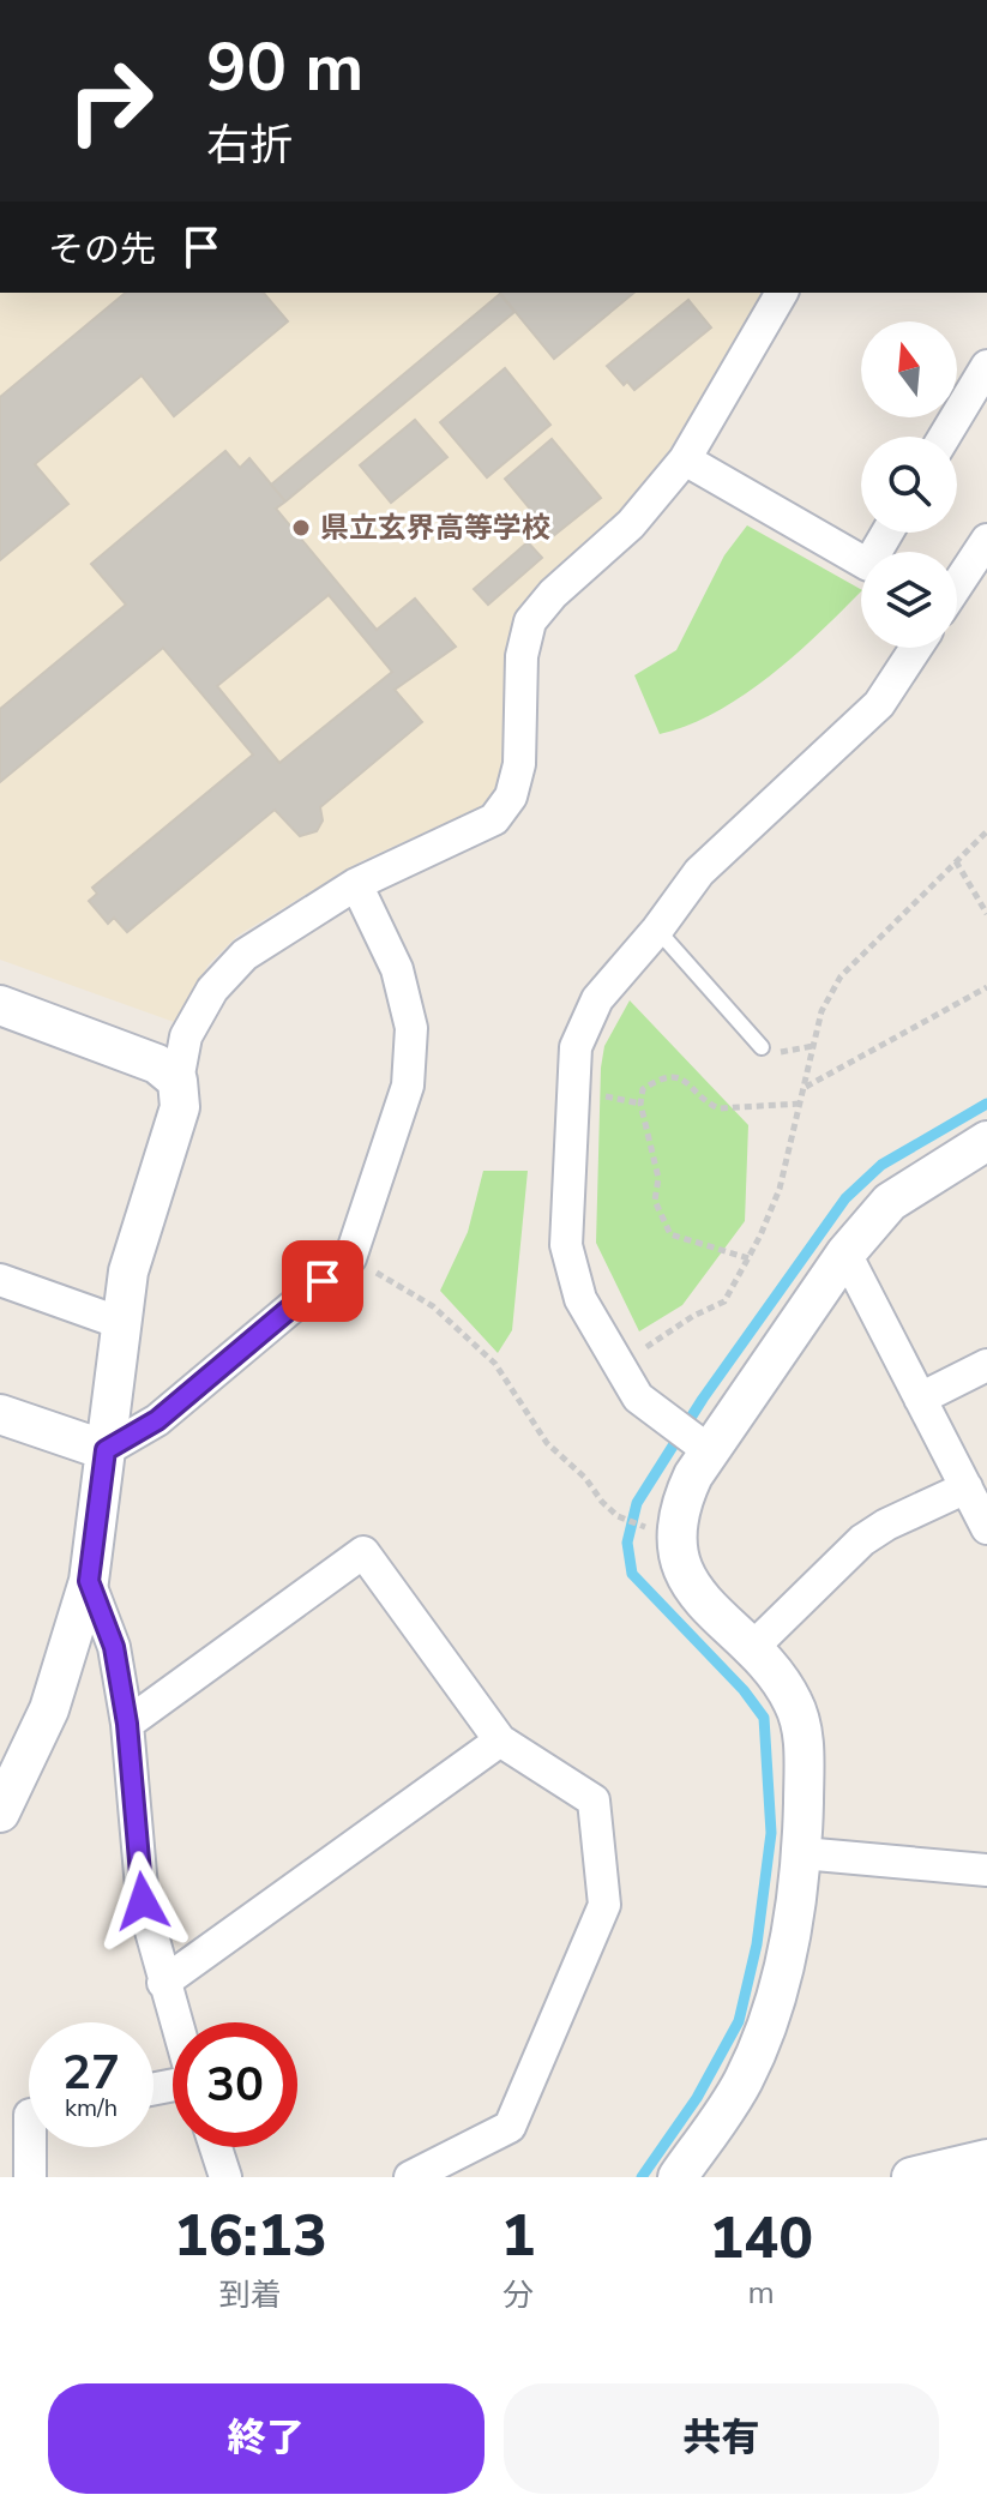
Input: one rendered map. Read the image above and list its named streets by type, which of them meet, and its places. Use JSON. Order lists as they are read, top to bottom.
{
  "places": ["県立玄界高等学校"],
  "north": "top",
  "page": {
    "turn": ["90 m", "右折"],
    "then": "その先",
    "speed": "27 km/h",
    "limit": "30",
    "eta": [
      "16:13",
      "到着",
      "1",
      "分",
      "140",
      "m"
    ],
    "buttons": ["終了", "共有"]
  }
}
